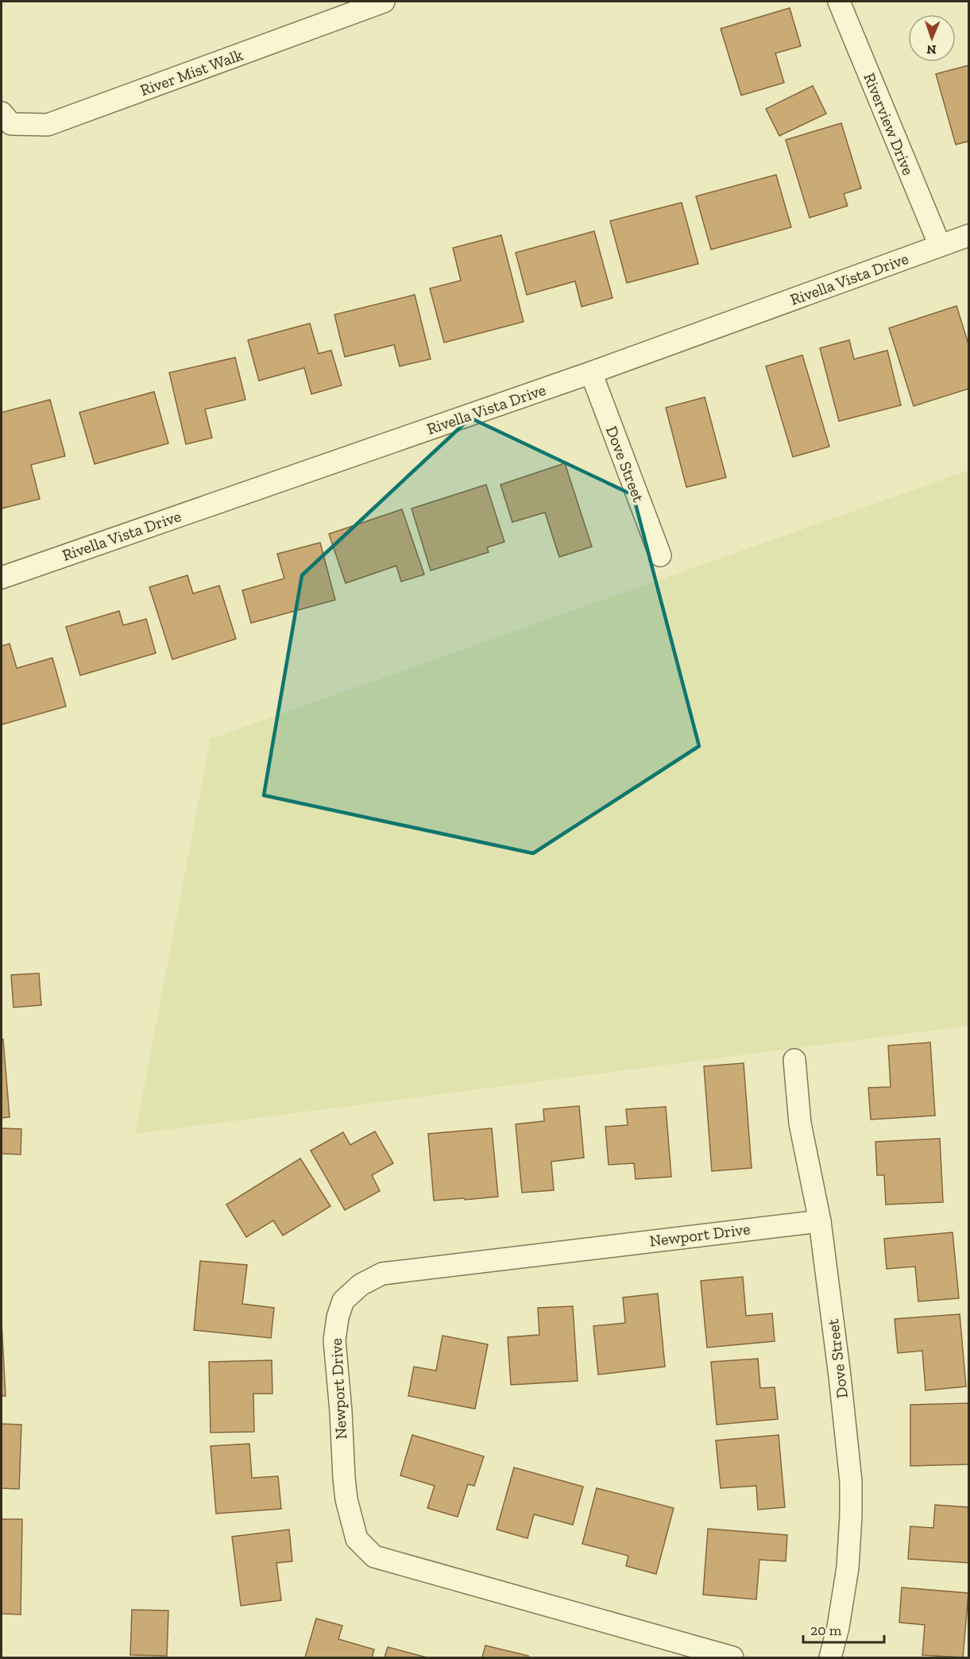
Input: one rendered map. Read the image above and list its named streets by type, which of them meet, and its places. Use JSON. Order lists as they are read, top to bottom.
{
  "streets": {
    "street": [
      "River Mist Walk",
      "Riverview Drive",
      "Rivella Vista Drive",
      "Dove Street",
      "Newport Drive"
    ]
  },
  "crossings": [
    ["Riverview Drive", "Rivella Vista Drive"],
    ["Rivella Vista Drive", "Dove Street"],
    ["Dove Street", "Newport Drive"]
  ],
  "scale_bar": "20 m",
  "north": "bottom"
}
